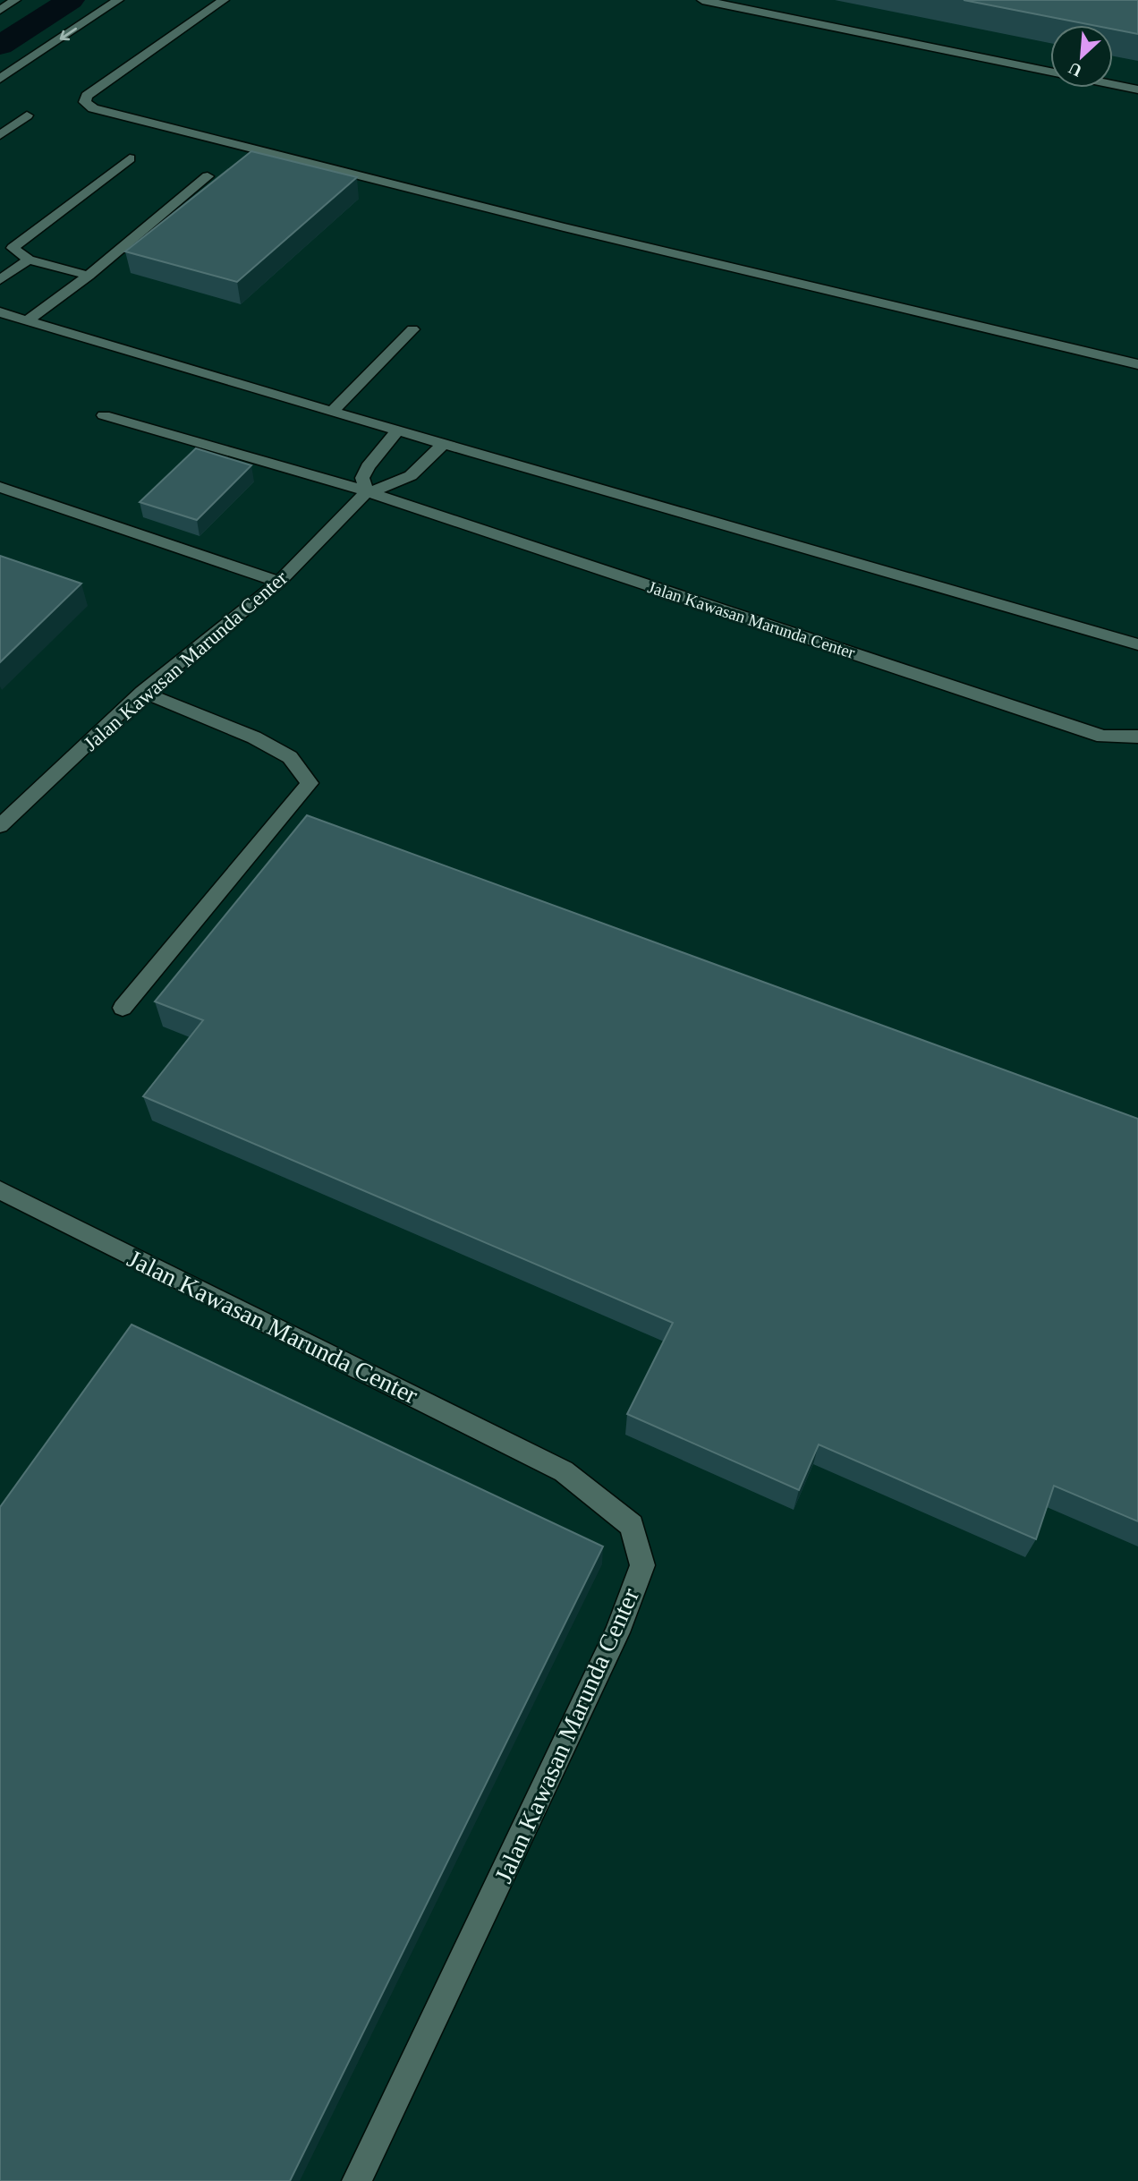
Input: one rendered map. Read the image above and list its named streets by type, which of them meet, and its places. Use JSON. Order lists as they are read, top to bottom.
{
  "streets": {
    "lane": ["Jalan Kawasan Marunda Center"]
  },
  "north": "bottom left"
}
